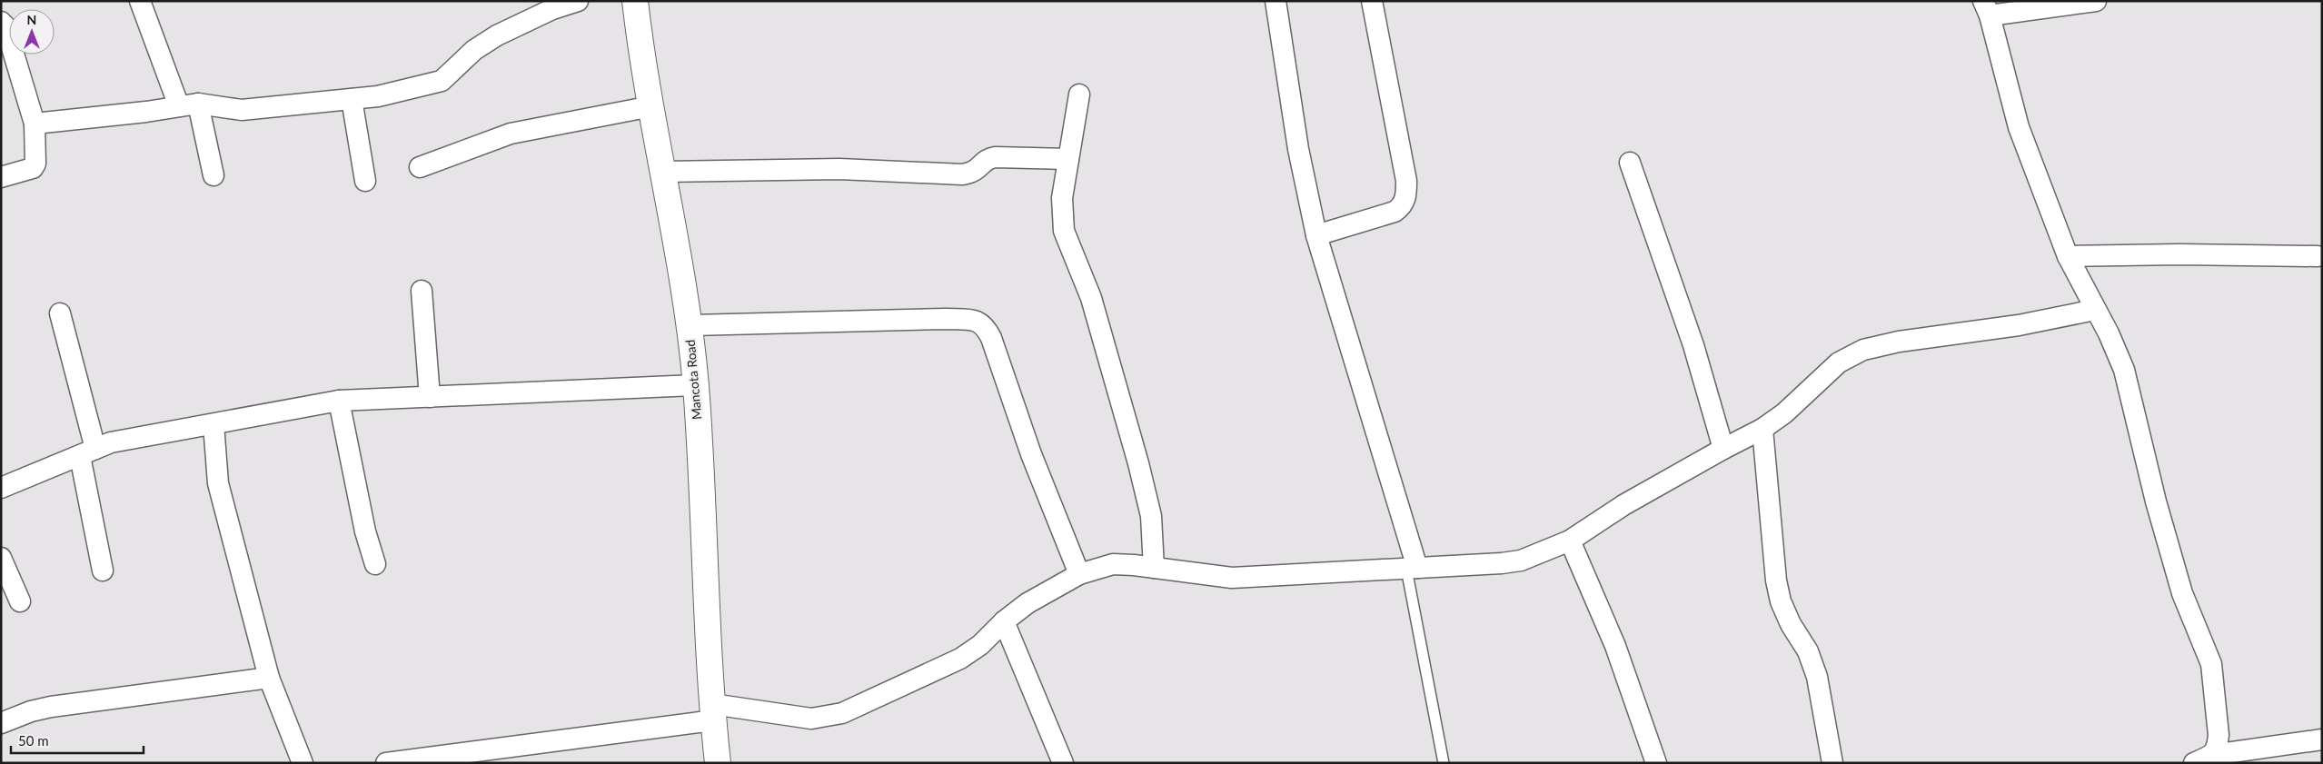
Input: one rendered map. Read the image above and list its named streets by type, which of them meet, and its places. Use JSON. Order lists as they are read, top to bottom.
{
  "streets": {
    "main road": ["Mancota Road"]
  },
  "scale_bar": "50 m",
  "north": "top"
}
